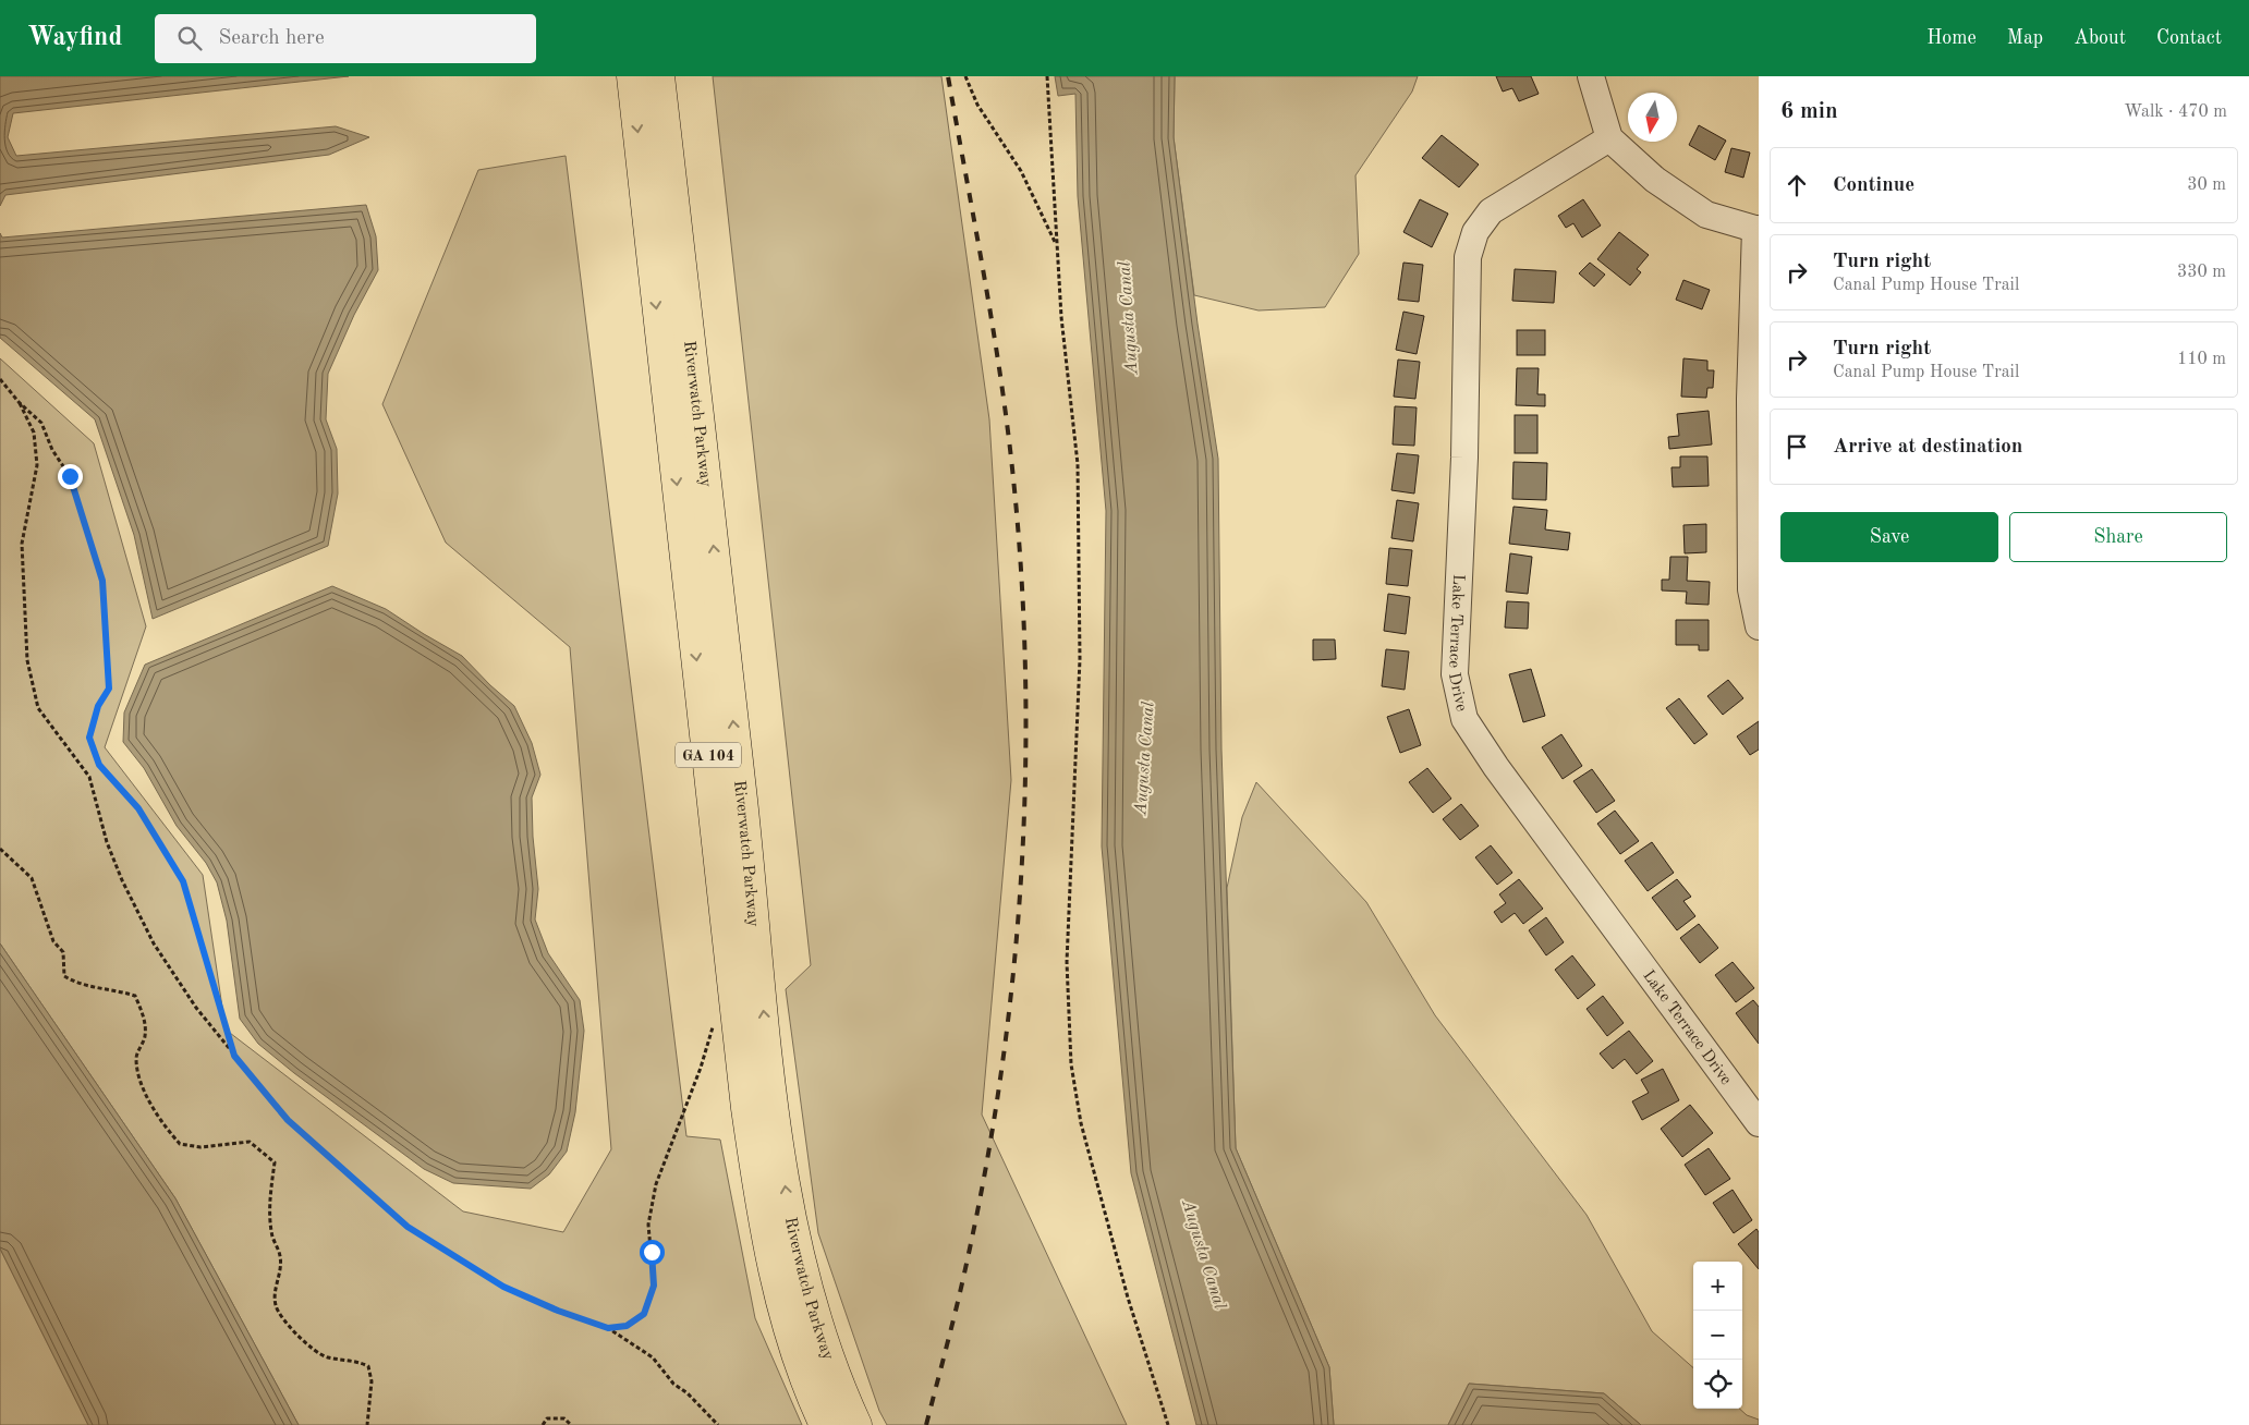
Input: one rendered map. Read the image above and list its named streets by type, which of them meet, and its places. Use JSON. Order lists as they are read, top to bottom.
{
  "streets": {
    "main road": ["Riverwatch Parkway", "GA 104"],
    "street": ["Lake Terrace Drive"]
  },
  "water": ["Augusta Canal"],
  "north": "bottom",
  "page": {
    "header": "Wayfind",
    "search": "Search here",
    "nav": [
      "Home",
      "Map",
      "About",
      "Contact"
    ],
    "heading": ["6 min", "Walk · 470 m"],
    "list": [
      ["Continue", "30 m"],
      ["Turn right", "Canal Pump House Trail", "330 m"],
      ["Turn right", "Canal Pump House Trail", "110 m"],
      "Arrive at destination"
    ],
    "buttons": ["Save", "Share"],
    "map_buttons": ["+", "−"]
  }
}
